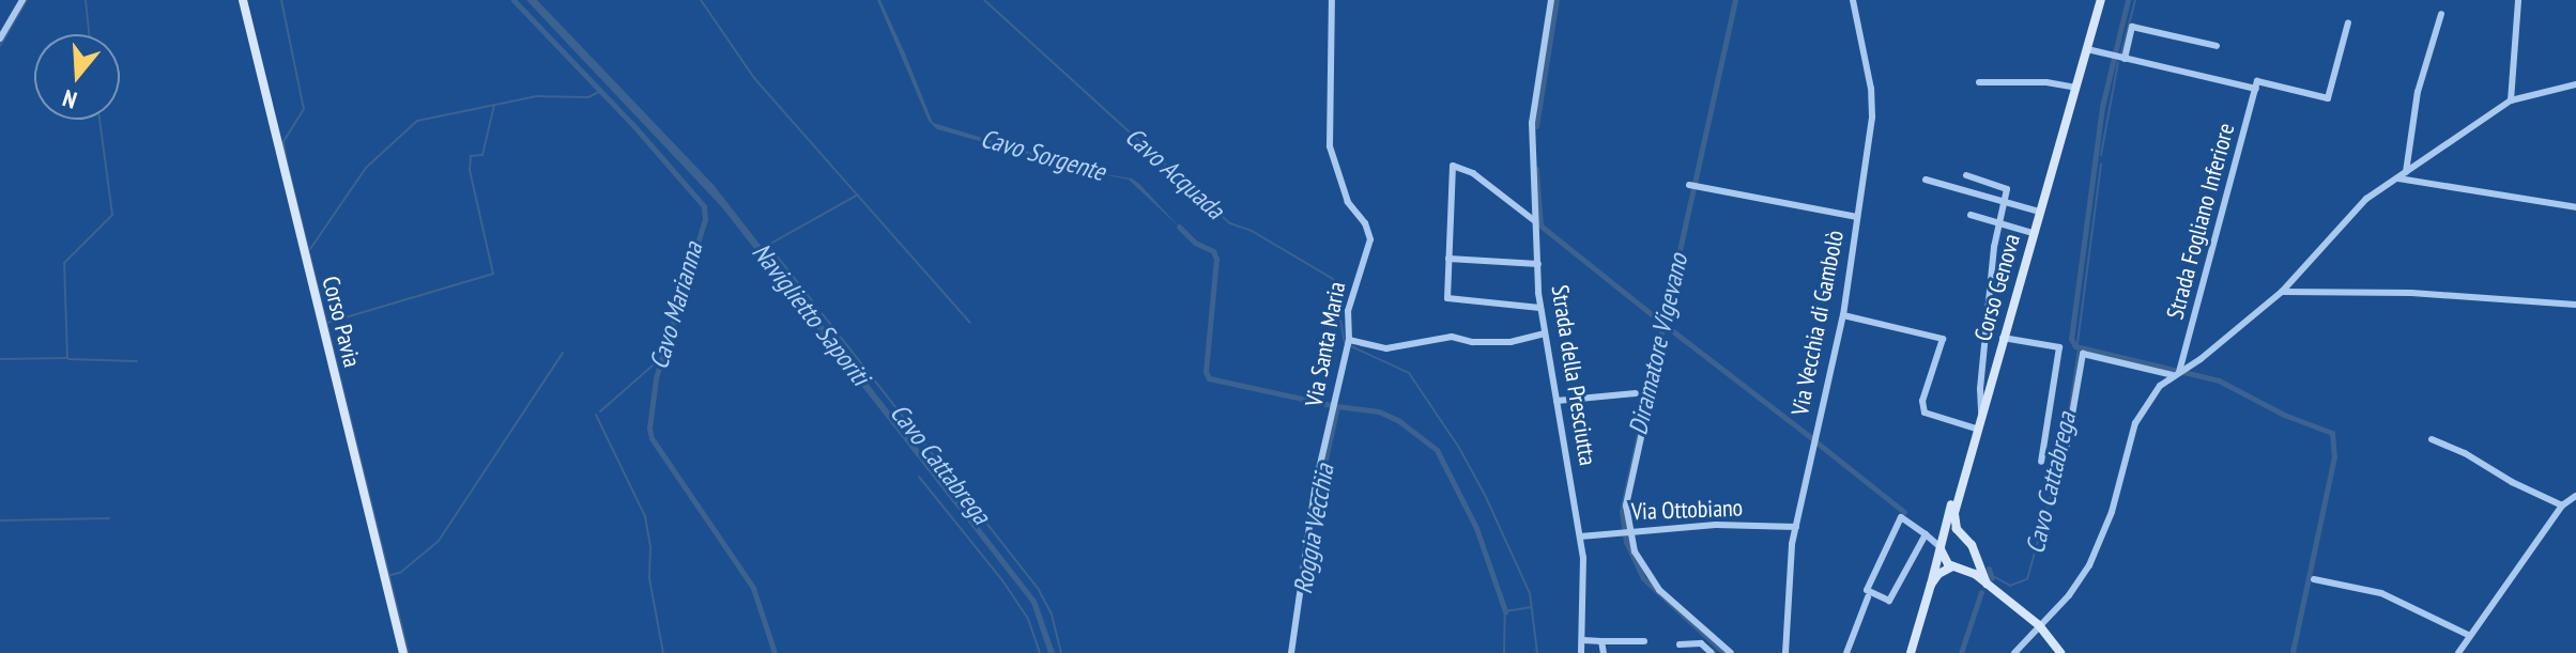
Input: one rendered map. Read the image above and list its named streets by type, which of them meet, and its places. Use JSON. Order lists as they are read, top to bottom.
{
  "streets": {
    "main road": ["Corso Genova", "Corso Pavia"],
    "street": [
      "Strada Fogliano Inferiore",
      "Via Vecchia di Gambolò",
      "Via Santa Maria",
      "Strada della Presciutta",
      "Via Ottobiano"
    ]
  },
  "crossings": [
    ["Via Vecchia di Gambolò", "Via Ottobiano"],
    ["Strada della Presciutta", "Via Ottobiano"]
  ],
  "water": [
    "Cavo Sorgente",
    "Cavo Acquada",
    "Cavo Marianna",
    "Naviglietto Saporiti",
    "Diramatore Vigevano",
    "Cavo Cattabrega",
    "Roggia Vecchia"
  ],
  "north": "bottom"
}
